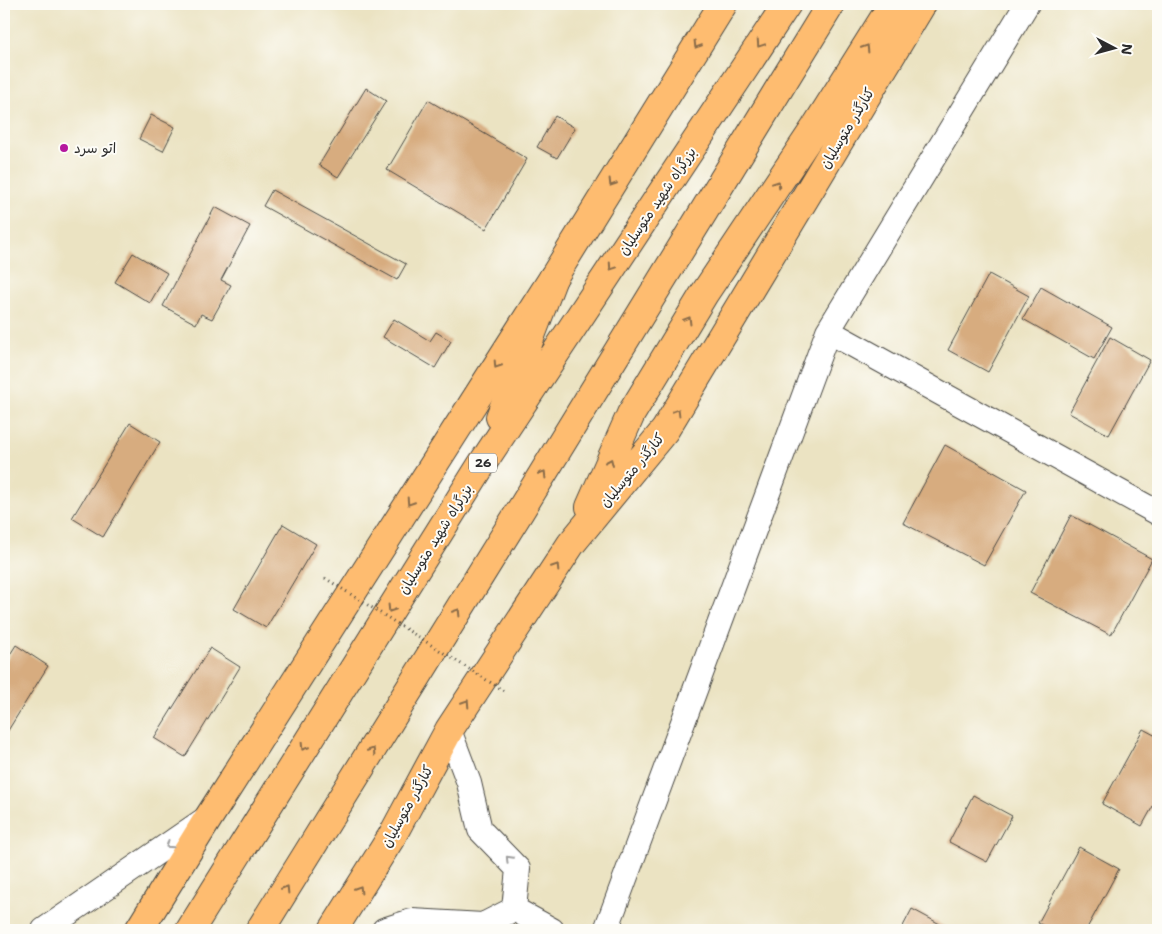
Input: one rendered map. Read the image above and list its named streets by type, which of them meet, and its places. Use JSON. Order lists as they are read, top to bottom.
{
  "streets": {
    "main road": ["کنارگذر متوسلیان", "بزرگراه شهید متوسلیان", "26"]
  },
  "places": ["اتو سرد"],
  "north": "right"
}
